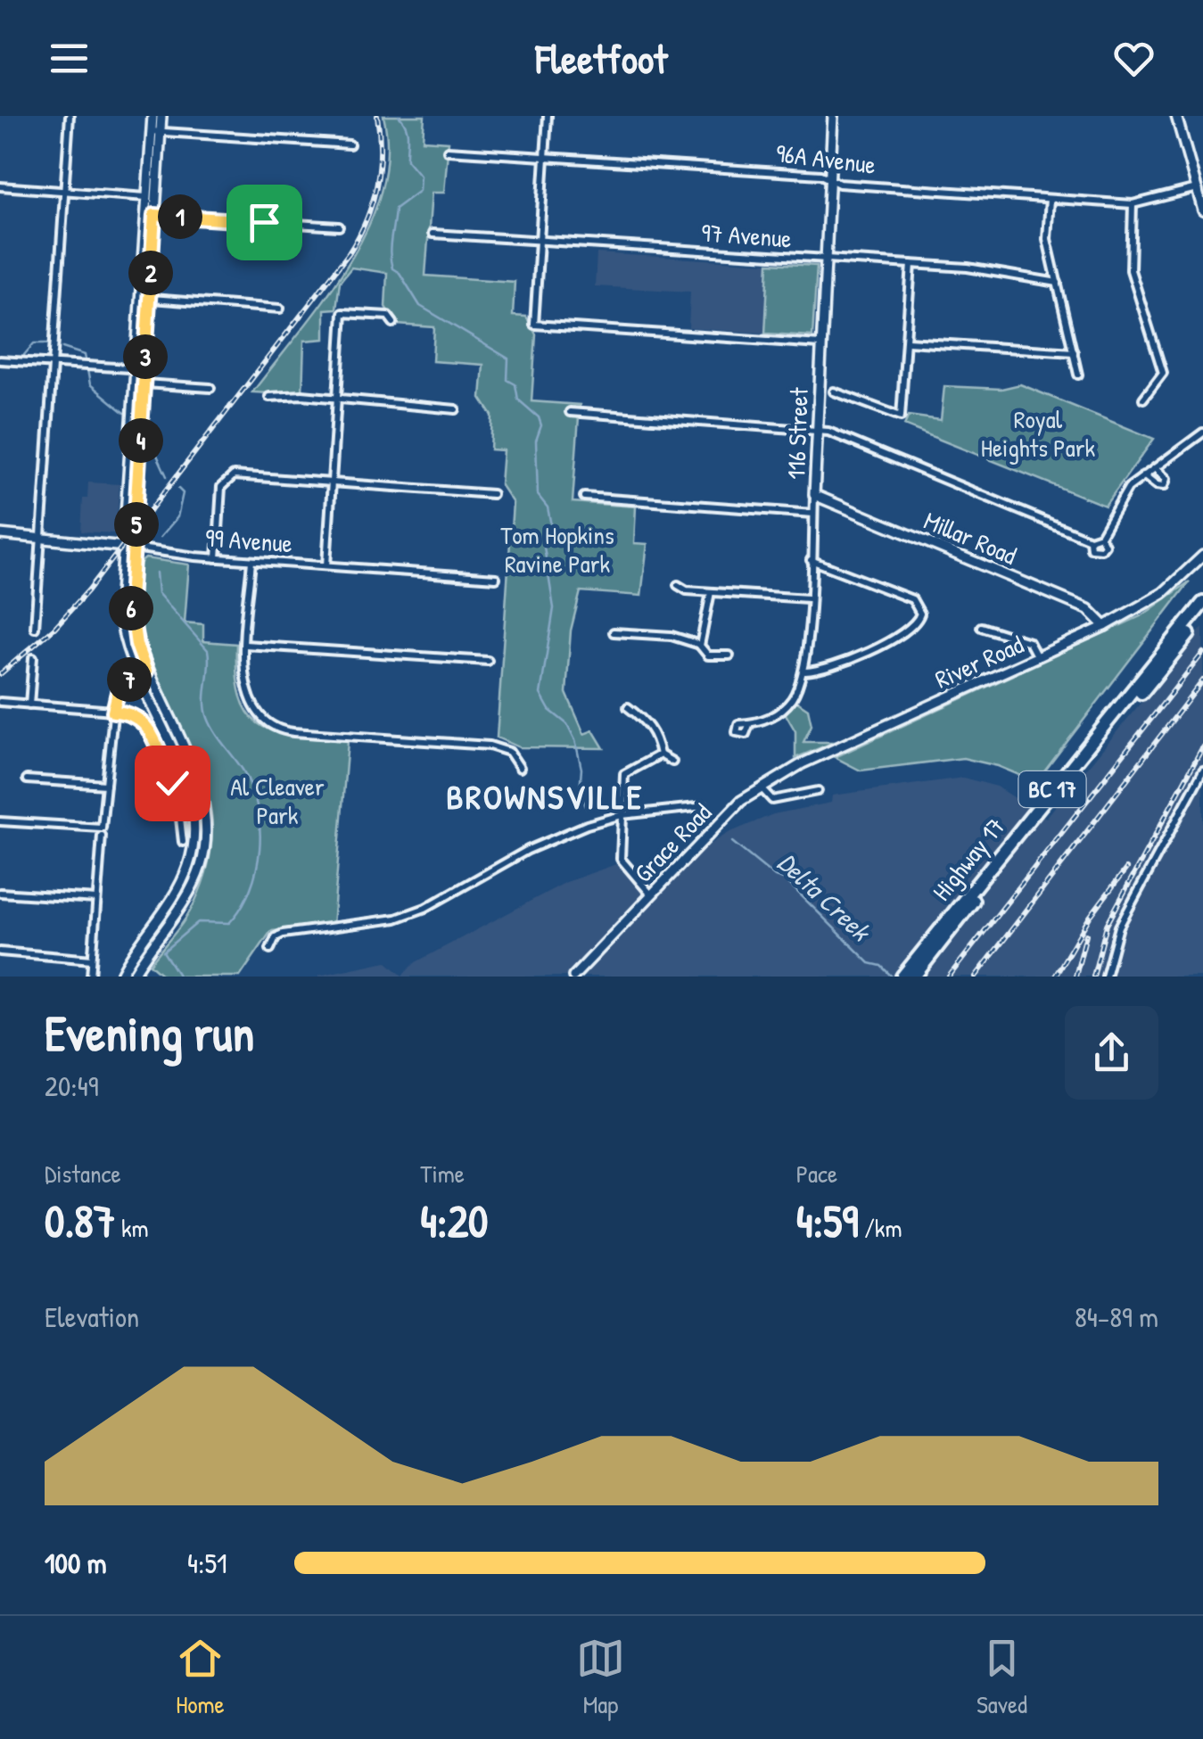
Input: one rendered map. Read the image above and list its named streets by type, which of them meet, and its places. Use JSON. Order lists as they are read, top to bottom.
{
  "streets": {
    "highway": ["BC 17", "Highway 17"],
    "street": [
      "96A Avenue",
      "97 Avenue",
      "116 Street",
      "Millar Road",
      "99 Avenue",
      "River Road",
      "Grace Road"
    ]
  },
  "crossings": [
    ["96A Avenue", "116 Street"],
    ["97 Avenue", "116 Street"],
    ["116 Street", "Millar Road"],
    ["Millar Road", "River Road"],
    ["River Road", "Grace Road"]
  ],
  "districts": ["BROWNSVILLE"],
  "water": ["Delta Creek"],
  "parks": ["Royal Heights Park", "Tom Hopkins Ravine Park", "Al Cleaver Park"],
  "page": {
    "header": "Fleetfoot",
    "pins": [
      "1",
      "2",
      "3",
      "4",
      "5",
      "6",
      "7"
    ],
    "heading": ["Evening run", "20:49"],
    "stats": [
      ["Distance", "0.87 km"],
      ["Time", "4:20"],
      ["Pace", "4:59 /km"]
    ],
    "chart": ["Elevation", "84–89 m"],
    "list": [
      {
        "name": "100 m",
        "note": "4:51"
      }
    ],
    "tabs": ["Home", "Map", "Saved"]
  }
}
